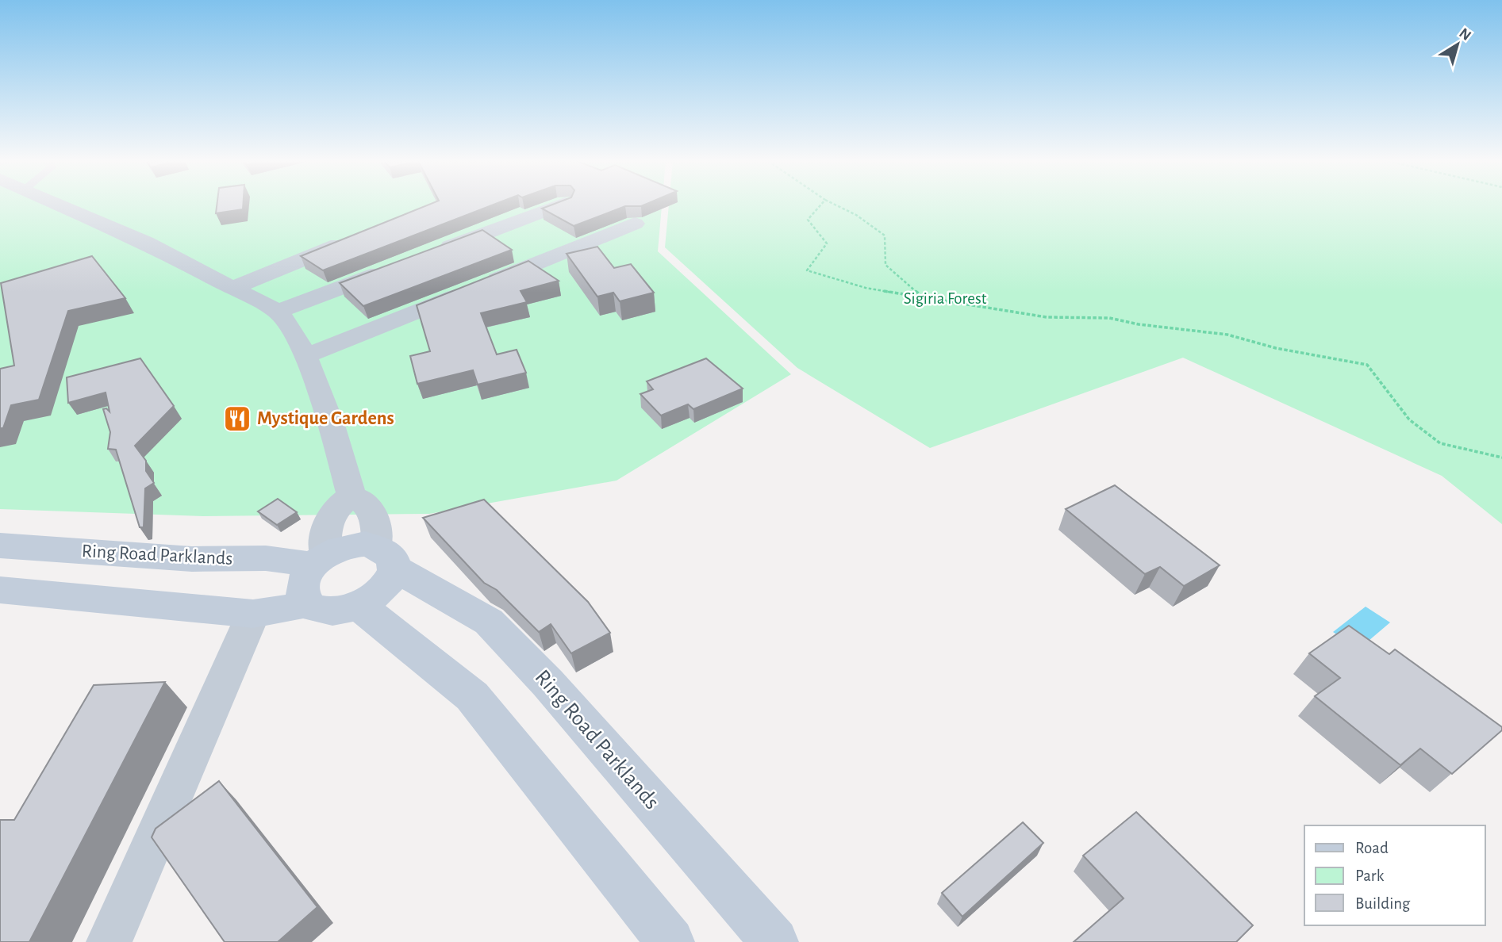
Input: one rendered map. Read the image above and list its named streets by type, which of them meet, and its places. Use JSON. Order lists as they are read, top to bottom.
{
  "streets": {
    "street": ["Ring Road Parklands"]
  },
  "parks": ["Sigiria Forest"],
  "places": {
    "restaurant": ["Mystique Gardens"]
  },
  "legend": ["Road", "Park", "Building"],
  "north": "top right"
}
